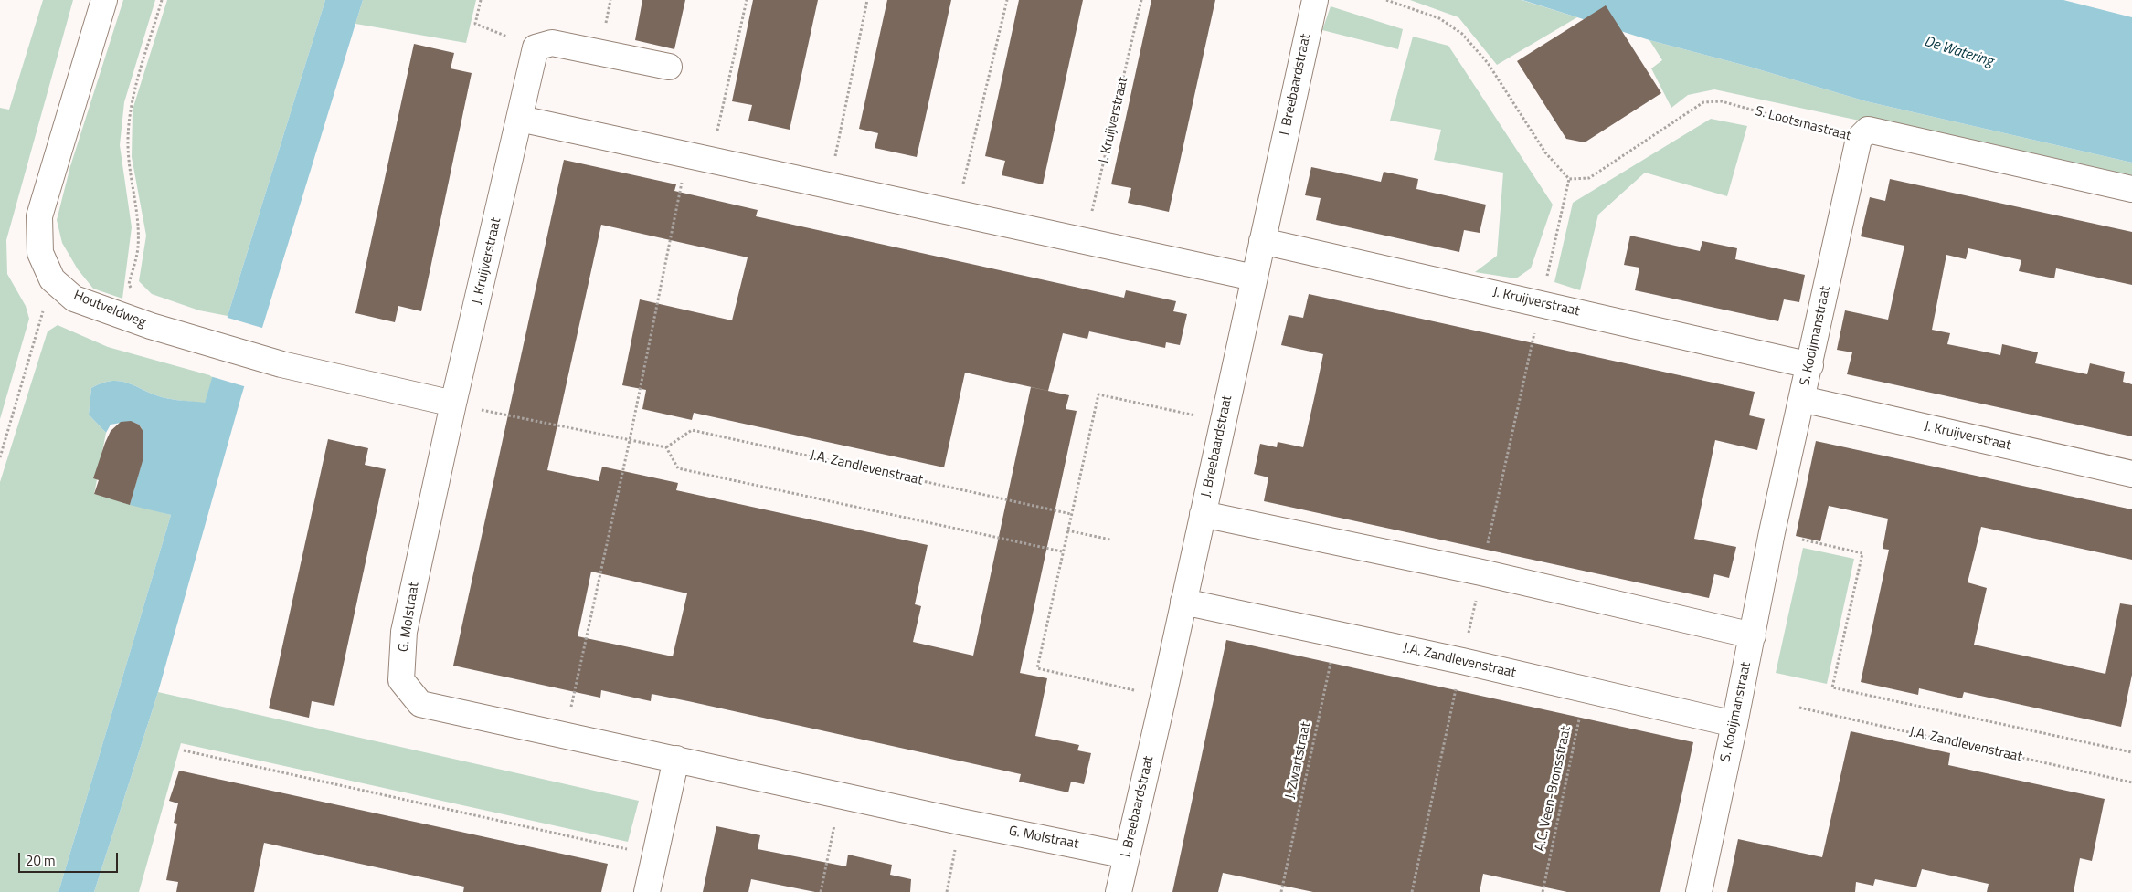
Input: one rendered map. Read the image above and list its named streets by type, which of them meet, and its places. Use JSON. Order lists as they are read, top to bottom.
{
  "streets": {
    "street": [
      "J. Breebaardstraat",
      "J. Kruijverstraat",
      "S. Lootsmastraat",
      "Houtveldweg",
      "S. Kooijmanstraat",
      "J.A. Zandlevenstraat",
      "G. Molstraat"
    ],
    "path": ["J. Zwartstraat", "A.C. Veen-Bronsstraat"]
  },
  "crossings": [
    ["J. Breebaardstraat", "J. Kruijverstraat"],
    ["J. Breebaardstraat", "J.A. Zandlevenstraat"],
    ["J. Breebaardstraat", "G. Molstraat"],
    ["J. Kruijverstraat", "Houtveldweg"],
    ["J. Kruijverstraat", "S. Kooijmanstraat"],
    ["J. Kruijverstraat", "G. Molstraat"],
    ["S. Lootsmastraat", "S. Kooijmanstraat"],
    ["Houtveldweg", "G. Molstraat"],
    ["S. Kooijmanstraat", "J.A. Zandlevenstraat"],
    ["J.A. Zandlevenstraat", "J. Zwartstraat"],
    ["J.A. Zandlevenstraat", "A.C. Veen-Bronsstraat"]
  ],
  "water": ["De Watering"],
  "scale_bar": "20 m"
}
